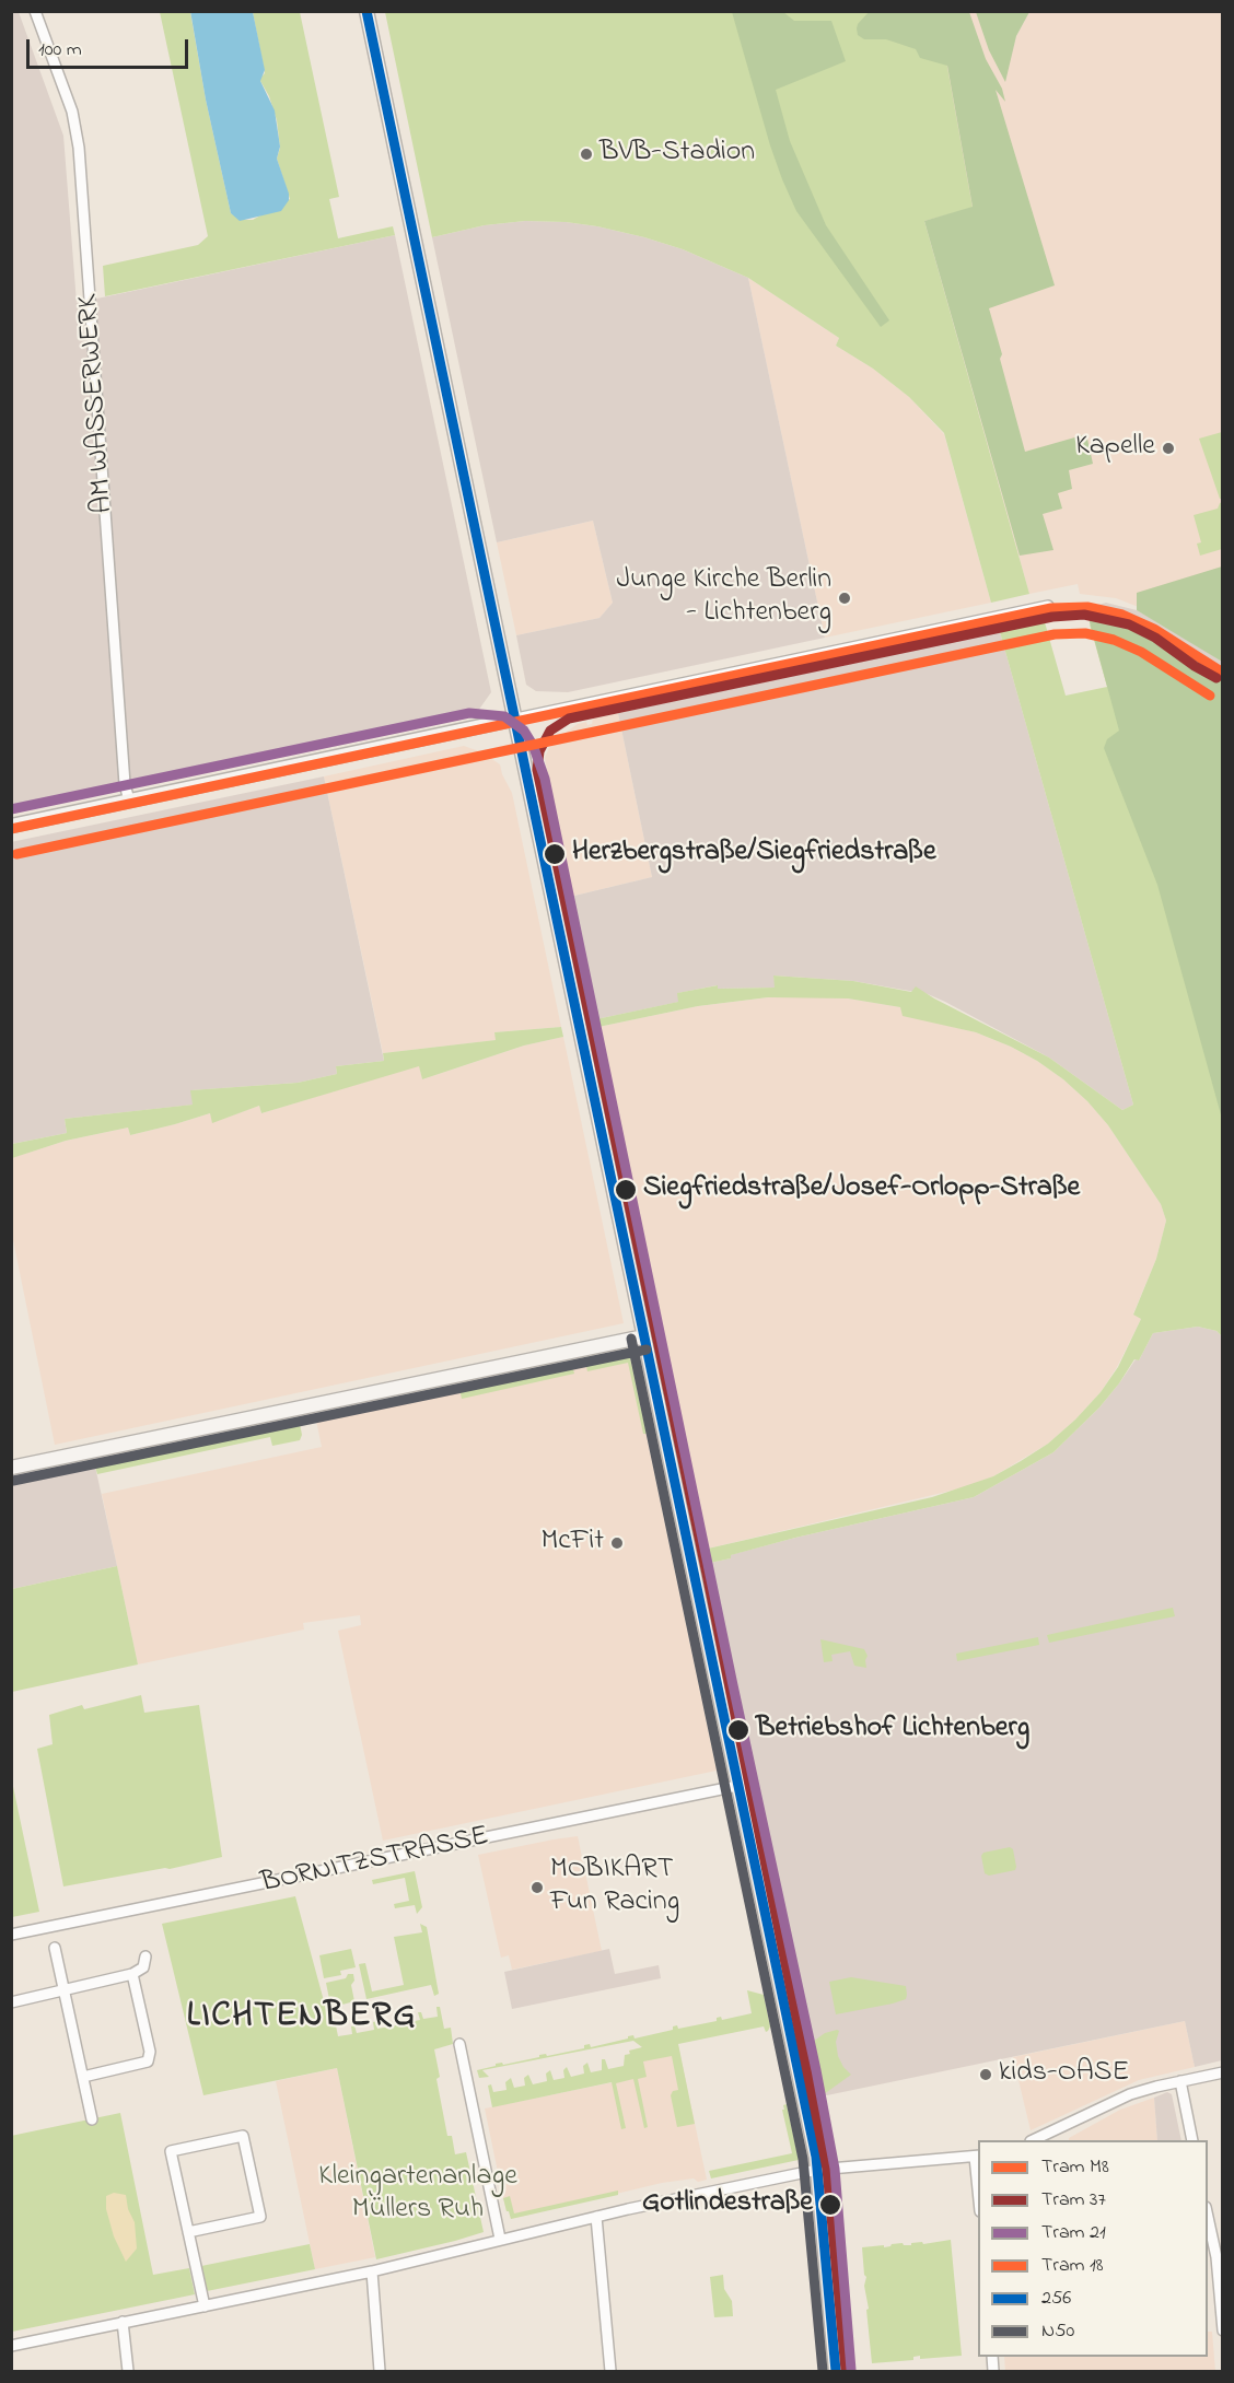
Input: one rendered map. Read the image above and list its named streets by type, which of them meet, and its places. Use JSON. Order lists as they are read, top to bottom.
{
  "streets": {
    "street": ["AM WASSERWERK", "BORNITZSTRASSE"]
  },
  "districts": ["LICHTENBERG"],
  "parks": ["Kleingartenanlage Müllers Ruh"],
  "places": [
    "BVB-Stadion",
    "Kapelle",
    "Junge Kirche Berlin - Lichtenberg",
    "Herzbergstraße/Siegfriedstraße",
    "Siegfriedstraße/Josef-Orlopp-Straße",
    "McFit",
    "Betriebshof Lichtenberg",
    "MOBIKART Fun Racing",
    "kids-OASE",
    "Gotlindestraße"
  ],
  "lines": [
    "transit line 256",
    "tram line M8",
    "tram line 37",
    "tram line 18",
    "tram line 21",
    "transit line N50"
  ],
  "legend": [
    "Tram M8",
    "Tram 37",
    "Tram 21",
    "Tram 18",
    "256",
    "N50"
  ],
  "scale_bar": "100 m"
}
